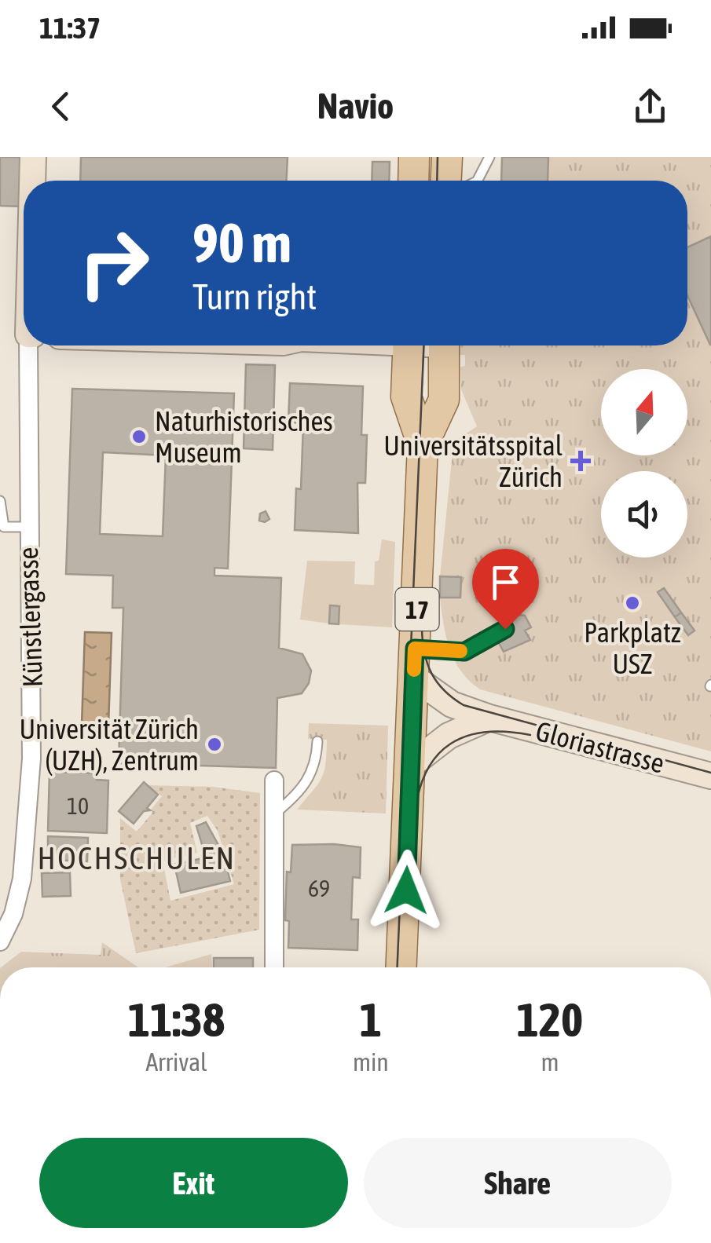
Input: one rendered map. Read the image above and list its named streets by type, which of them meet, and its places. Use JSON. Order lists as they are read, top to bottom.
{
  "streets": {
    "main road": ["17"],
    "street": ["Künstlergasse", "Gloriastrasse"]
  },
  "crossings": [
    ["17", "Gloriastrasse"]
  ],
  "districts": ["HOCHSCHULEN"],
  "places": {
    "other": ["Naturhistorisches Museum", "Parkplatz USZ", "Universität Zürich (UZH), Zentrum"],
    "health": ["Universitätsspital Zürich"]
  },
  "house_numbers": ["10", "69"],
  "north": "top",
  "page": {
    "status": "11:37",
    "header": "Navio",
    "turn": ["90 m", "Turn right"],
    "eta": [
      "11:38",
      "Arrival",
      "1",
      "min",
      "120",
      "m"
    ],
    "buttons": ["Exit", "Share"]
  }
}
